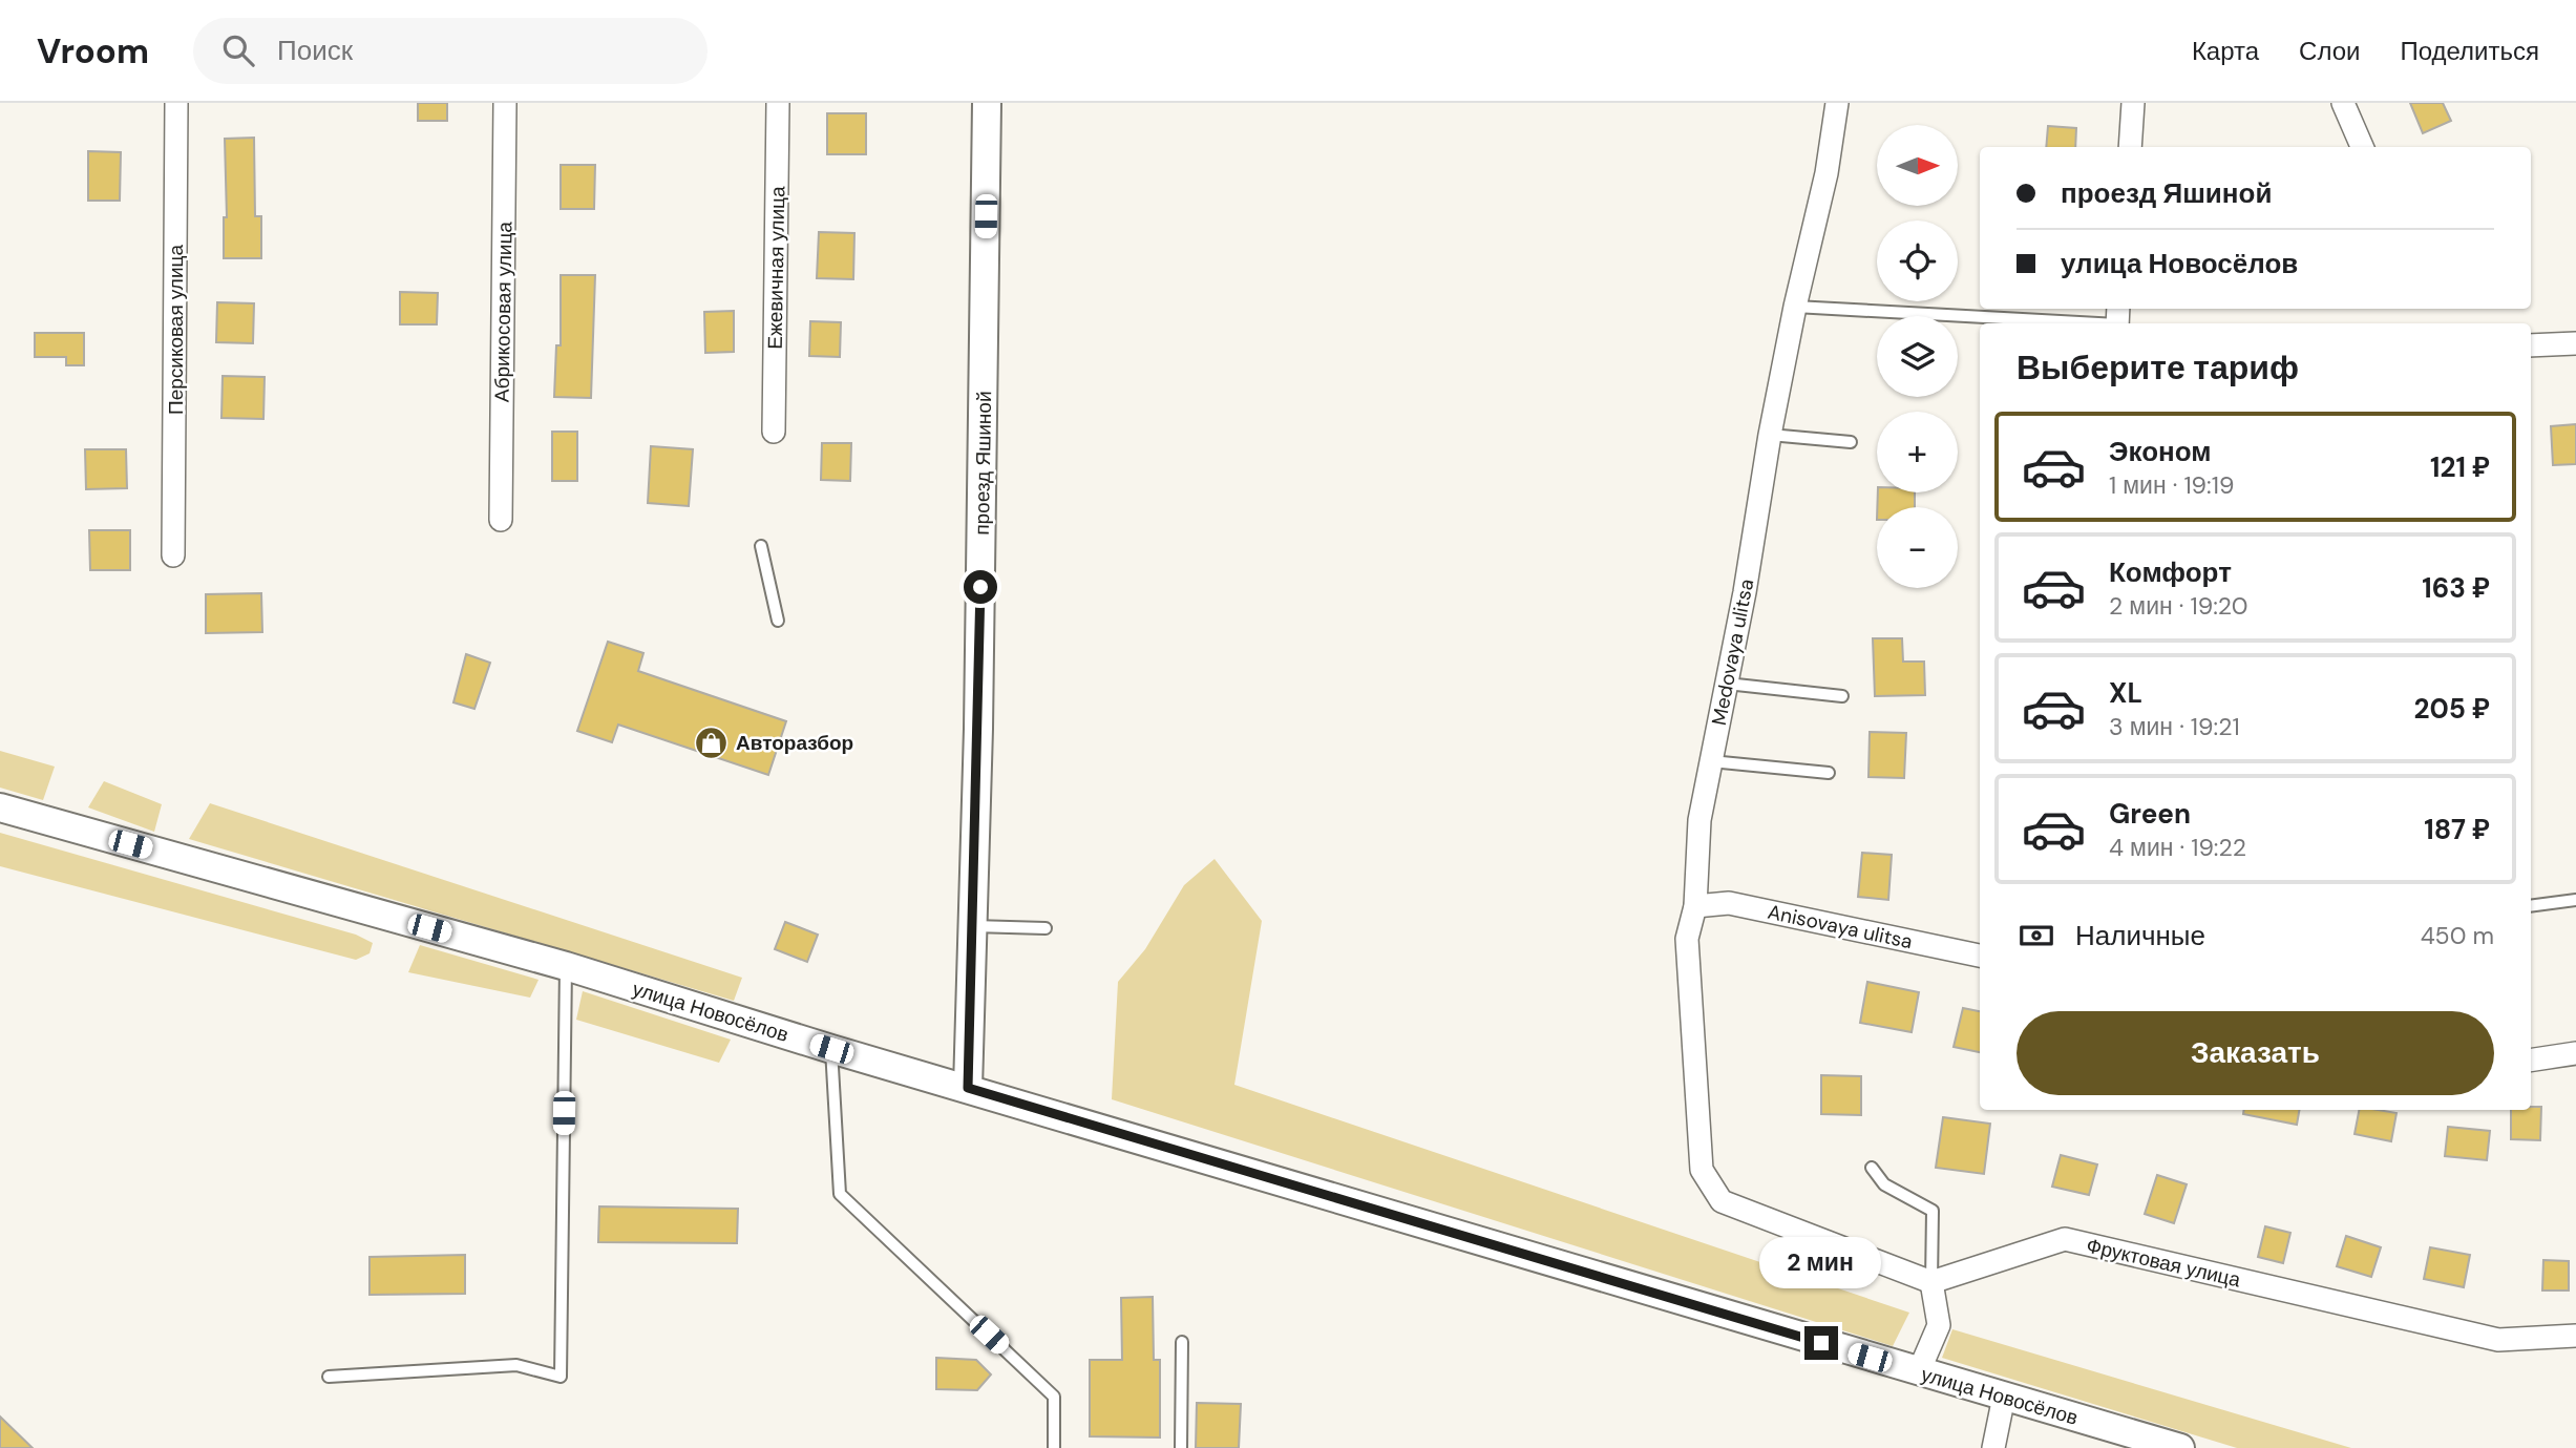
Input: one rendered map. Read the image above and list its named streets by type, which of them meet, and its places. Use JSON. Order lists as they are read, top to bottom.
{
  "streets": {
    "street": [
      "Ежевичная улица",
      "Абрикосовая улица",
      "Персиковая улица",
      "проезд Яшиной",
      "Medovaya ulitsa",
      "Anisovaya ulitsa",
      "улица Новосёлов",
      "Фруктовая улица"
    ]
  },
  "crossings": [
    ["проезд Яшиной", "улица Новосёлов"],
    ["Medovaya ulitsa", "Anisovaya ulitsa"],
    ["Medovaya ulitsa", "Фруктовая улица"]
  ],
  "places": {
    "shop": ["Авторазбор"]
  },
  "north": "right",
  "page": {
    "header": "Vroom",
    "search": "Поиск",
    "nav": ["Карта", "Слои", "Поделиться"],
    "map_buttons": ["+", "−"],
    "banner": ["проезд Яшиной", "улица Новосёлов"],
    "heading": "Выберите тариф",
    "list": [
      {
        "name": "Эконом",
        "note": "1 мин · 19:19",
        "value": "121 ₽"
      },
      {
        "name": "Комфорт",
        "note": "2 мин · 19:20",
        "value": "163 ₽"
      },
      {
        "name": "XL",
        "note": "3 мин · 19:21",
        "value": "205 ₽"
      },
      {
        "name": "Green",
        "note": "4 мин · 19:22",
        "value": "187 ₽"
      }
    ],
    "pay": ["Наличные", "450 m"],
    "buttons": "Заказать",
    "bubble": "2 мин"
  }
}
